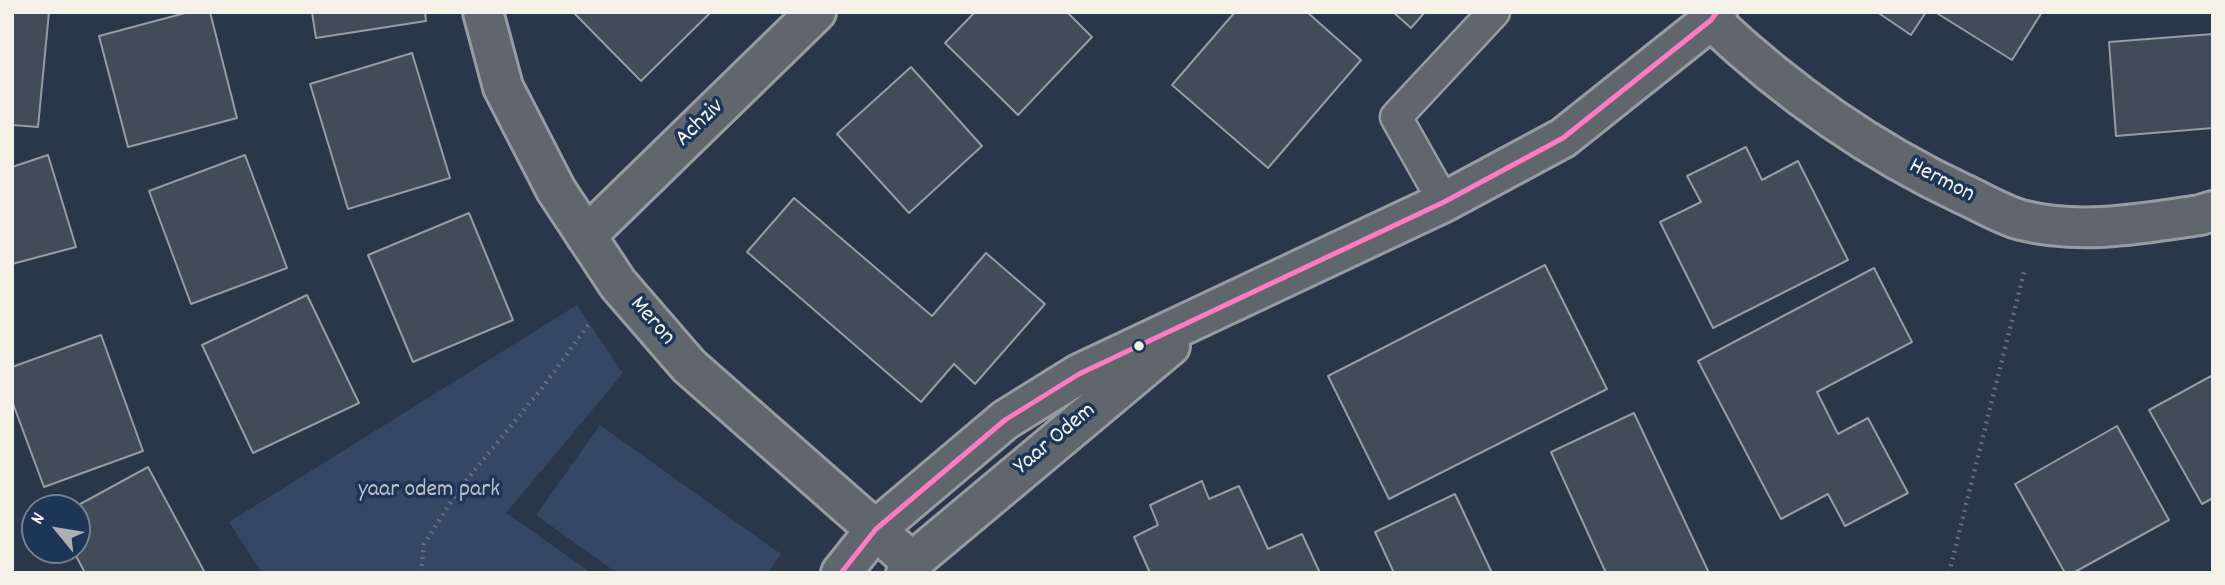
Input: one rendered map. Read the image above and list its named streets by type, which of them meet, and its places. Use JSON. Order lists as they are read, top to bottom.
{
  "streets": {
    "street": [
      "Achziv",
      "Hermon",
      "Meron",
      "Yaar Odem"
    ]
  },
  "crossings": [
    ["Achziv", "Meron"],
    ["Hermon", "Yaar Odem"],
    ["Meron", "Yaar Odem"]
  ],
  "parks": ["yaar odem park"],
  "north": "top left"
}
